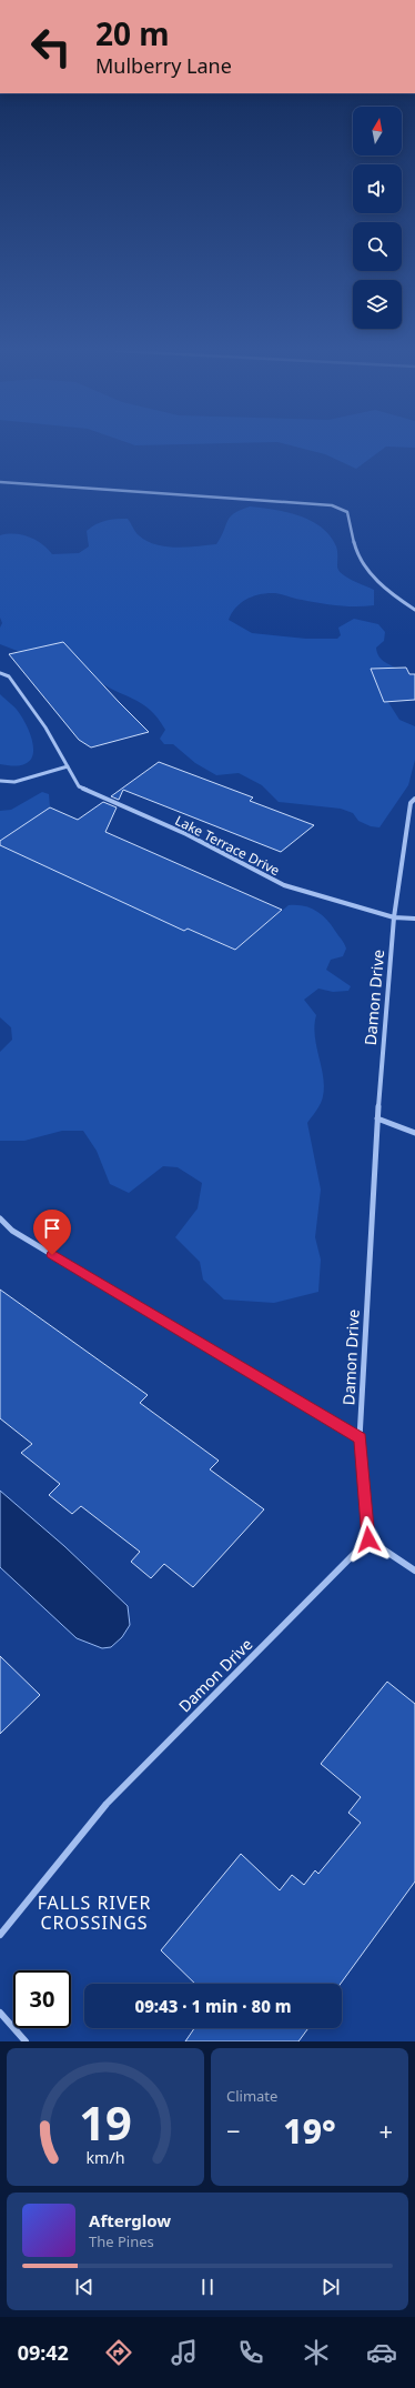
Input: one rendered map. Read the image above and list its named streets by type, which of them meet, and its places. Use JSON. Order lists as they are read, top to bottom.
{
  "streets": {
    "street": ["Lake Terrace Drive", "Damon Drive"]
  },
  "crossings": [
    ["Lake Terrace Drive", "Damon Drive"]
  ],
  "districts": ["FALLS RIVER CROSSINGS"],
  "north": "top",
  "page": {
    "turn": ["20 m", "Mulberry Lane"],
    "limit": "30",
    "trip": "09:43 · 1 min · 80 m",
    "tile": "Climate",
    "heat": ["−", "19°", "+"],
    "song": ["Afterglow", "The Pines"],
    "tabs": "09:42",
    "gauge": ["19", "km/h"]
  }
}
